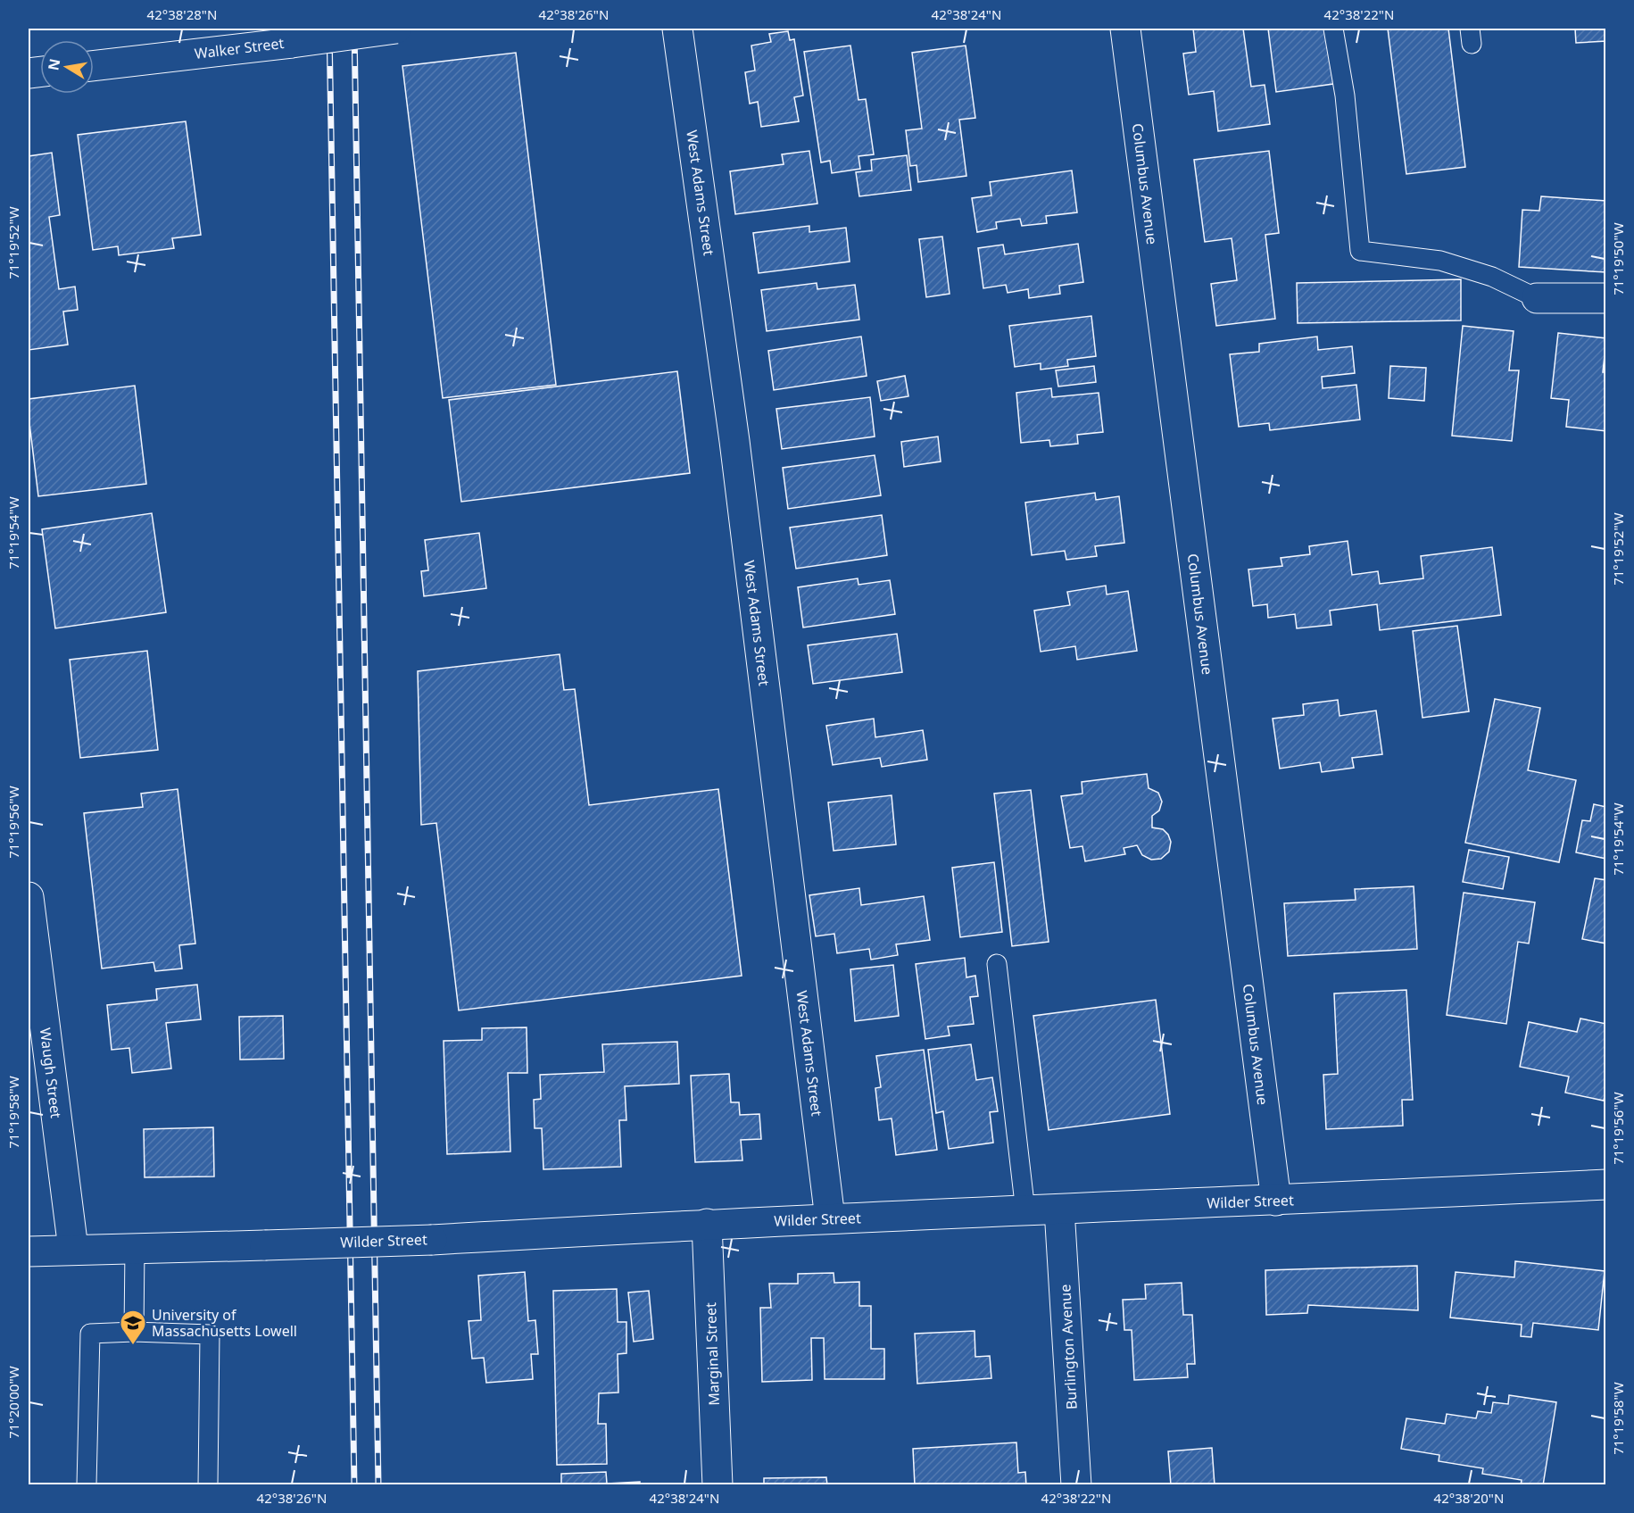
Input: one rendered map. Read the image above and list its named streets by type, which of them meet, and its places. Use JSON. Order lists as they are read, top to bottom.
{
  "streets": {
    "street": [
      "Walker Street",
      "Columbus Avenue",
      "West Adams Street",
      "Waugh Street",
      "Wilder Street",
      "Burlington Avenue",
      "Marginal Street"
    ]
  },
  "crossings": [
    ["Columbus Avenue", "Wilder Street"],
    ["West Adams Street", "Wilder Street"],
    ["Waugh Street", "Wilder Street"],
    ["Wilder Street", "Burlington Avenue"],
    ["Wilder Street", "Marginal Street"]
  ],
  "places": {
    "school or university": ["University of Massachusetts Lowell"]
  },
  "north": "left",
  "coordinates": [
    "42°38'28\"N",
    "42°38'26\"N",
    "42°38'24\"N",
    "42°38'22\"N",
    "71°19'52\"W",
    "71°19'50\"W",
    "71°19'54\"W",
    "71°19'56\"W",
    "71°19'58\"W",
    "71°20'00\"W",
    "42°38'20\"N"
  ]
}
